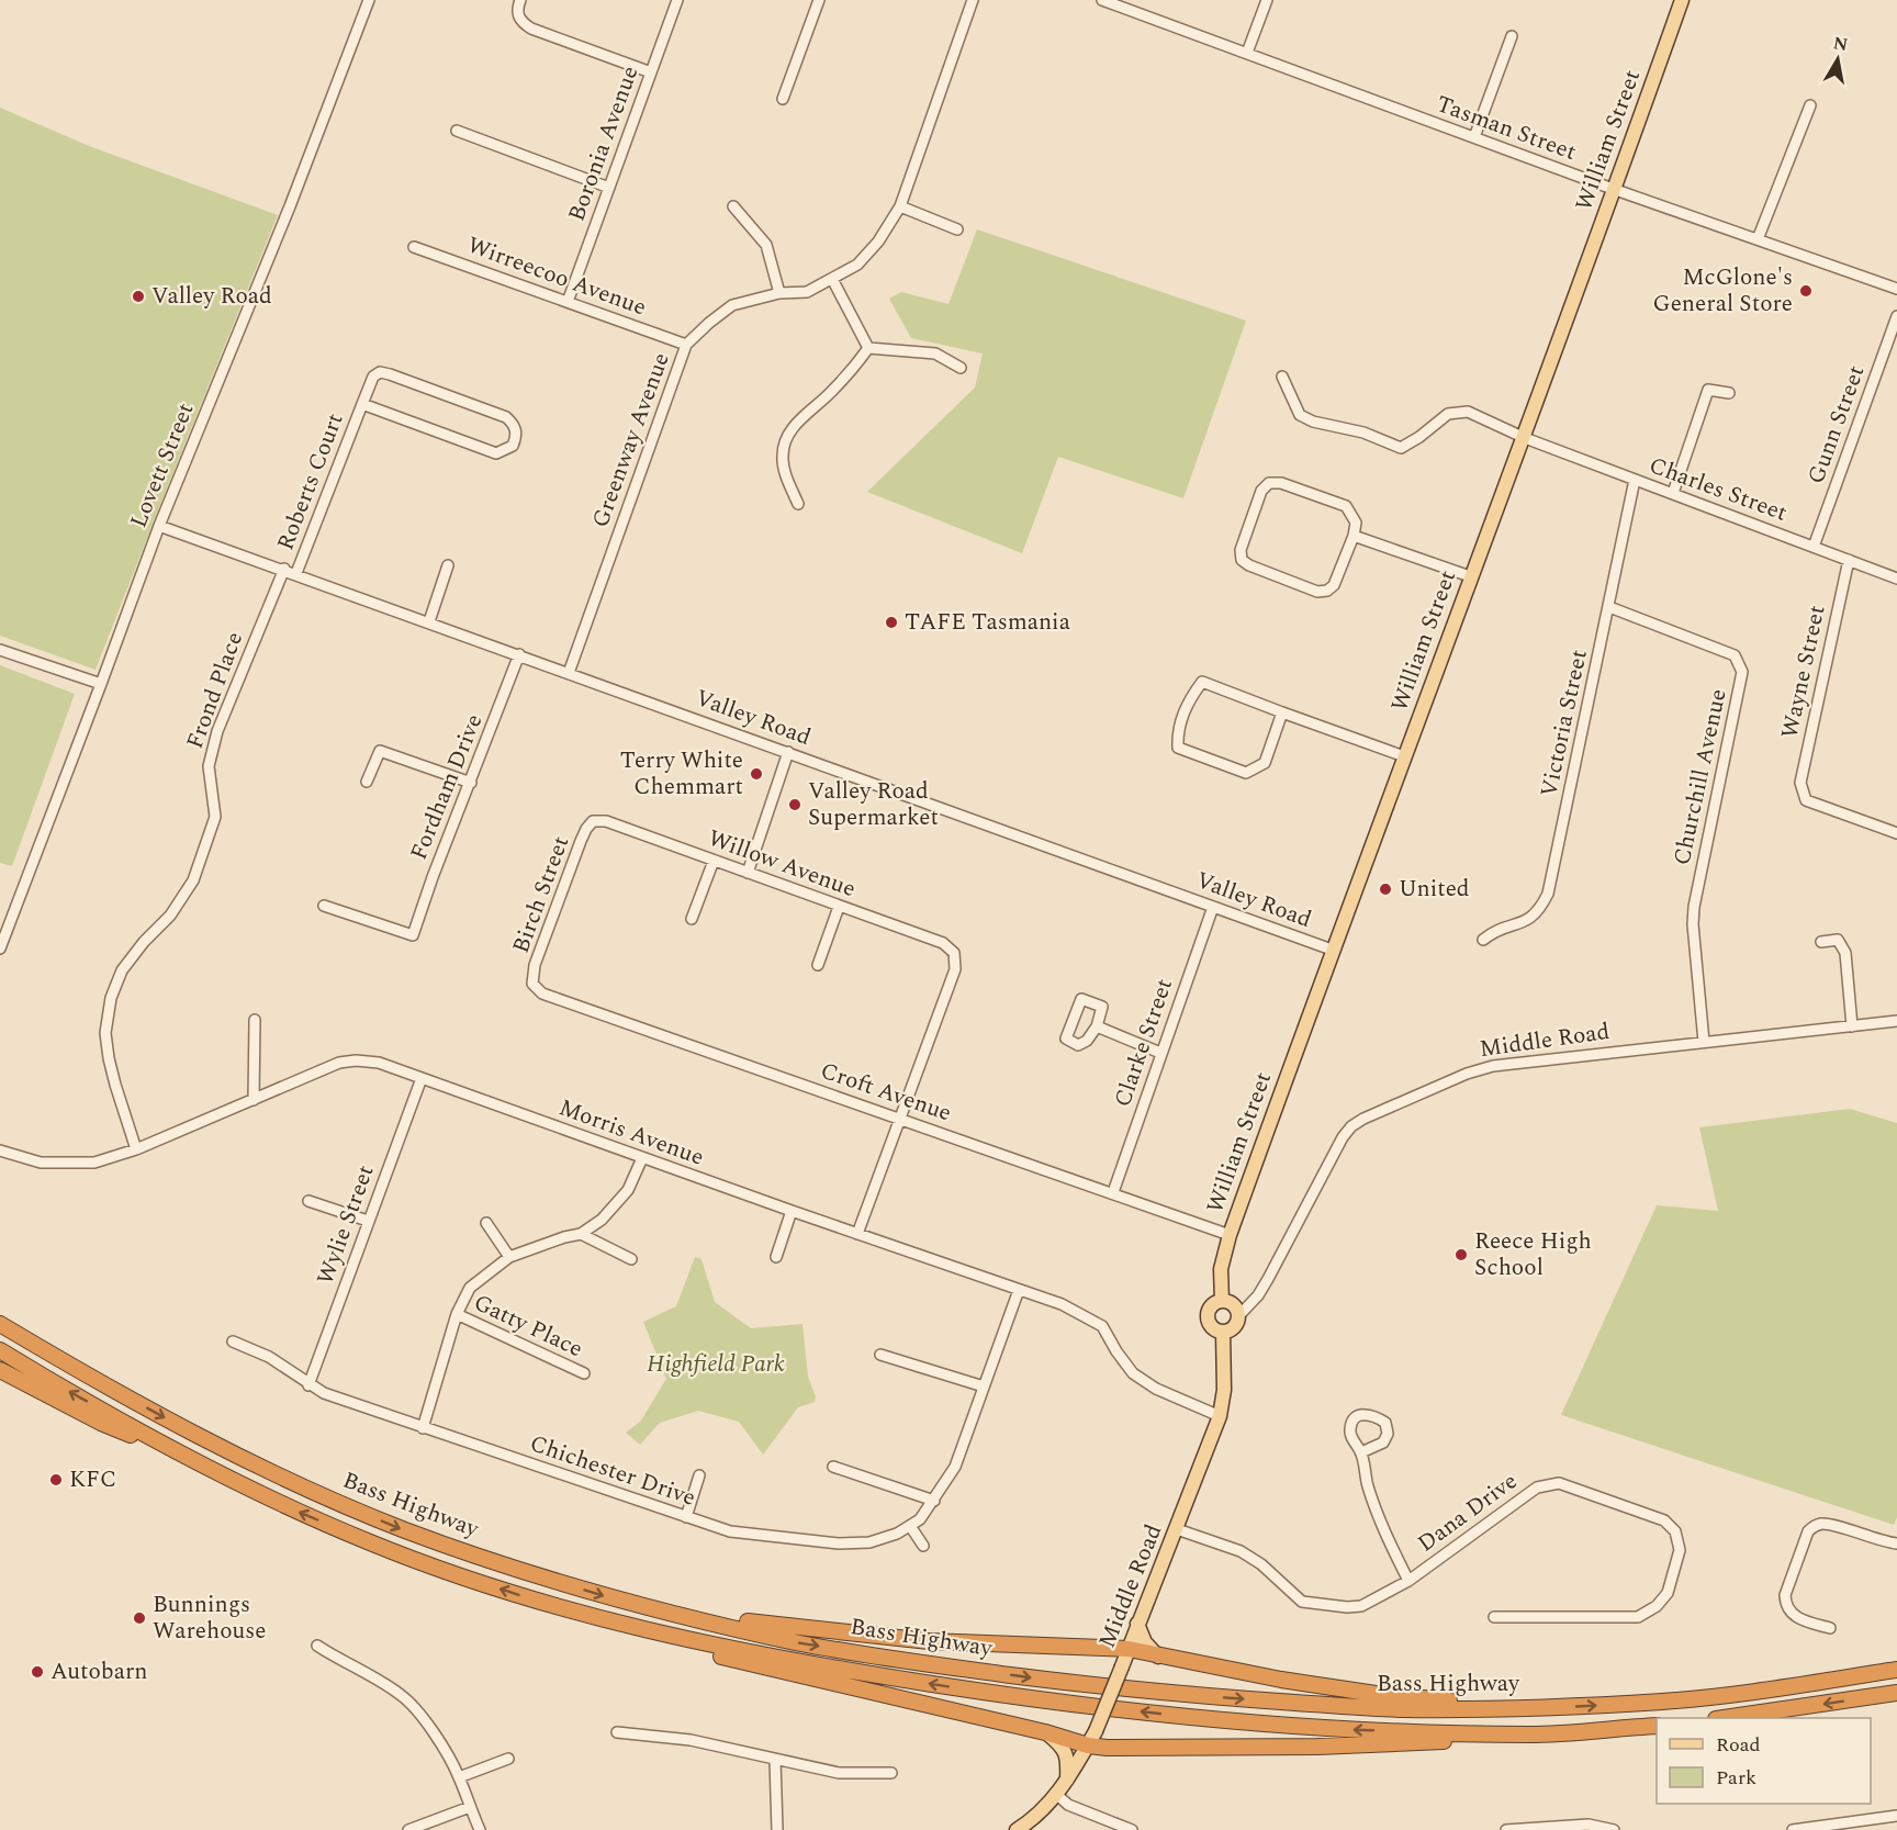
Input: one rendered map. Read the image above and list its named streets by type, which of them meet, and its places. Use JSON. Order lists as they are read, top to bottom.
{
  "streets": {
    "highway": ["Bass Highway"],
    "main road": ["William Street", "Middle Road"],
    "street": [
      "Tasman Street",
      "Boronia Avenue",
      "Wirreecoo Avenue",
      "Gunn Street",
      "Greenway Avenue",
      "Lovett Street",
      "Roberts Court",
      "Charles Street",
      "Wayne Street",
      "Frond Place",
      "Valley Road",
      "Victoria Street",
      "Churchill Avenue",
      "Fordham Drive",
      "Willow Avenue",
      "Birch Street",
      "Clarke Street",
      "Croft Avenue",
      "Morris Avenue",
      "Wylie Street",
      "Gatty Place",
      "Chichester Drive",
      "Dana Drive"
    ]
  },
  "crossings": [
    ["Tasman Street", "William Street"],
    ["William Street", "Charles Street"],
    ["William Street", "Valley Road"],
    ["William Street", "Middle Road"],
    ["William Street", "Croft Avenue"],
    ["Boronia Avenue", "Wirreecoo Avenue"],
    ["Wirreecoo Avenue", "Greenway Avenue"],
    ["Gunn Street", "Charles Street"],
    ["Greenway Avenue", "Valley Road"],
    ["Lovett Street", "Valley Road"],
    ["Roberts Court", "Valley Road"],
    ["Charles Street", "Wayne Street"],
    ["Charles Street", "Victoria Street"],
    ["Frond Place", "Valley Road"],
    ["Frond Place", "Morris Avenue"],
    ["Valley Road", "Fordham Drive"],
    ["Valley Road", "Clarke Street"],
    ["Victoria Street", "Churchill Avenue"],
    ["Churchill Avenue", "Middle Road"],
    ["Willow Avenue", "Birch Street"],
    ["Willow Avenue", "Croft Avenue"],
    ["Birch Street", "Croft Avenue"],
    ["Middle Road", "Morris Avenue"],
    ["Middle Road", "Dana Drive"],
    ["Clarke Street", "Croft Avenue"],
    ["Morris Avenue", "Wylie Street"],
    ["Morris Avenue", "Chichester Drive"],
    ["Wylie Street", "Chichester Drive"]
  ],
  "parks": ["Highfield Park"],
  "places": [
    "McGlone's General Store",
    "Valley Road",
    "TAFE Tasmania",
    "Terry White Chemmart",
    "Valley Road Supermarket",
    "United",
    "Reece High School",
    "KFC",
    "Bunnings Warehouse",
    "Autobarn"
  ],
  "legend": ["Road", "Park"],
  "north": "top"
}
